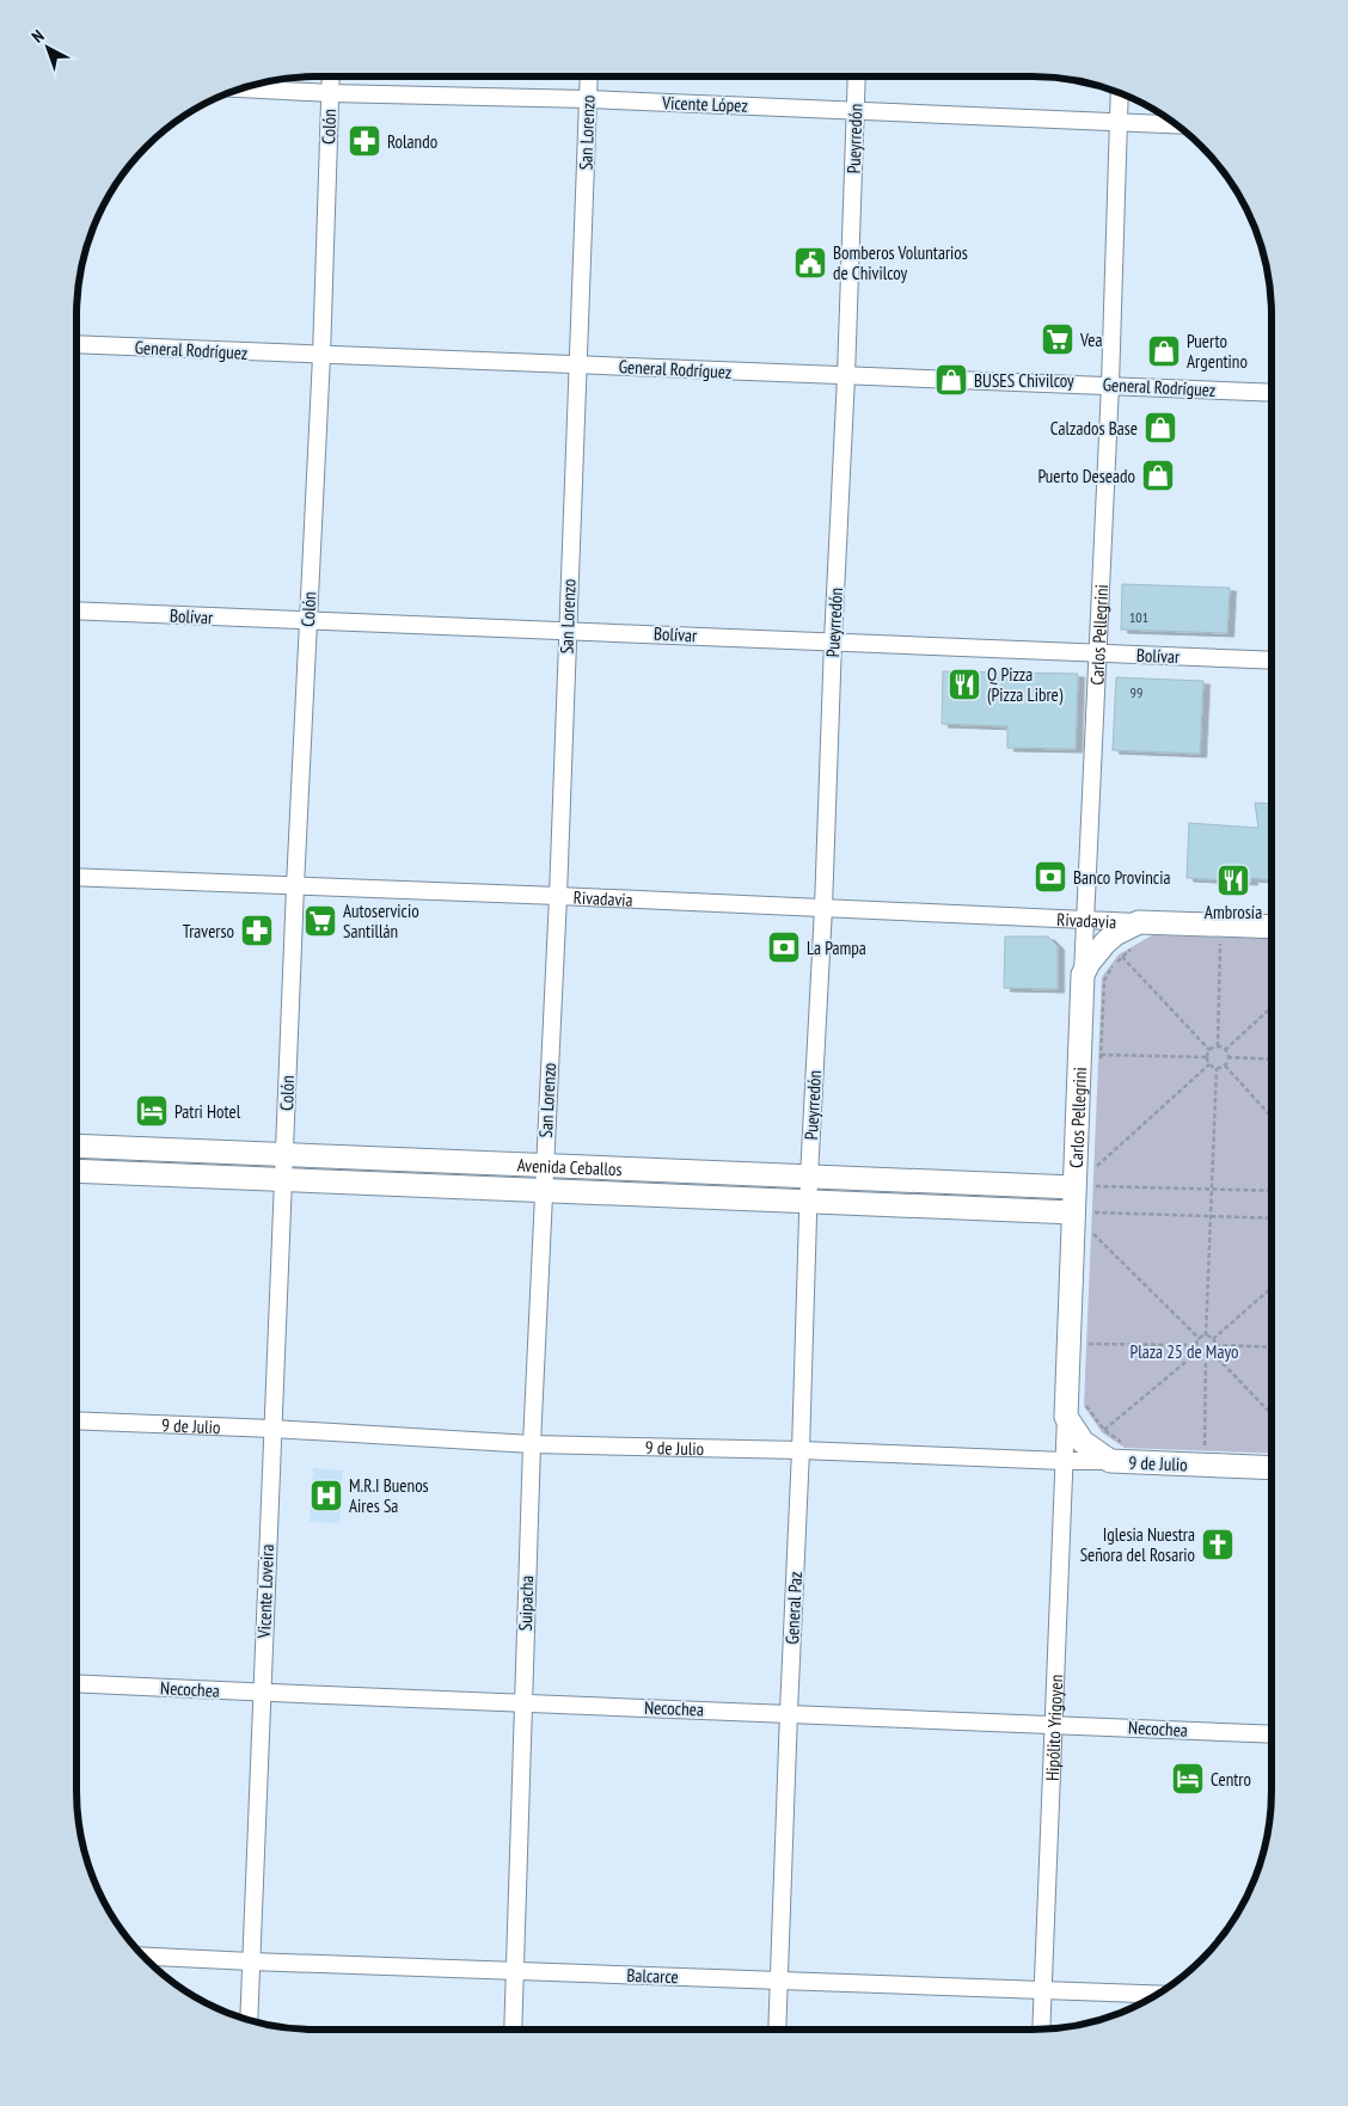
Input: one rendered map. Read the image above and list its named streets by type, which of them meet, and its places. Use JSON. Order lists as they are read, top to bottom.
{
  "streets": {
    "main road": [
      "Carlos Pellegrini",
      "Rivadavia",
      "Avenida Ceballos",
      "9 de Julio",
      "Hipólito Yrigoyen"
    ],
    "street": [
      "Vicente López",
      "Colón",
      "San Lorenzo",
      "Pueyrredón",
      "General Rodríguez",
      "Bolívar",
      "Vicente Loveira",
      "Suipacha",
      "General Paz",
      "Necochea",
      "Balcarce"
    ]
  },
  "crossings": [
    ["Vicente López", "Colón"],
    ["Vicente López", "San Lorenzo"],
    ["Vicente López", "Pueyrredón"],
    ["Vicente López", "Carlos Pellegrini"],
    ["Colón", "General Rodríguez"],
    ["Colón", "Bolívar"],
    ["Colón", "Rivadavia"],
    ["Colón", "Avenida Ceballos"],
    ["Colón", "Vicente Loveira"],
    ["San Lorenzo", "General Rodríguez"],
    ["San Lorenzo", "Bolívar"],
    ["San Lorenzo", "Rivadavia"],
    ["San Lorenzo", "Avenida Ceballos"],
    ["San Lorenzo", "Suipacha"],
    ["Pueyrredón", "General Rodríguez"],
    ["Pueyrredón", "Bolívar"],
    ["Pueyrredón", "Rivadavia"],
    ["Pueyrredón", "Avenida Ceballos"],
    ["Pueyrredón", "General Paz"],
    ["General Rodríguez", "Carlos Pellegrini"],
    ["Bolívar", "Carlos Pellegrini"],
    ["Carlos Pellegrini", "Rivadavia"],
    ["Carlos Pellegrini", "Avenida Ceballos"],
    ["Carlos Pellegrini", "Hipólito Yrigoyen"],
    ["Avenida Ceballos", "Vicente Loveira"],
    ["Avenida Ceballos", "Suipacha"],
    ["Avenida Ceballos", "General Paz"],
    ["Avenida Ceballos", "Hipólito Yrigoyen"],
    ["9 de Julio", "Vicente Loveira"],
    ["9 de Julio", "Suipacha"],
    ["9 de Julio", "General Paz"],
    ["9 de Julio", "Hipólito Yrigoyen"],
    ["Vicente Loveira", "Necochea"],
    ["Vicente Loveira", "Balcarce"],
    ["Suipacha", "Necochea"],
    ["Suipacha", "Balcarce"],
    ["General Paz", "Necochea"],
    ["General Paz", "Balcarce"],
    ["Necochea", "Hipólito Yrigoyen"],
    ["Hipólito Yrigoyen", "Balcarce"]
  ],
  "parks": ["Plaza 25 de Mayo"],
  "places": {
    "pharmacy": ["Rolando", "Traverso"],
    "public building": ["Bomberos Voluntarios de Chivilcoy"],
    "supermarket": ["Vea", "Autoservicio Santillán"],
    "shop": [
      "Puerto Argentino",
      "BUSES Chivilcoy",
      "Calzados Base",
      "Puerto Deseado"
    ],
    "restaurant": ["Q Pizza (Pizza Libre)", "Ambrosía"],
    "bank": ["Banco Provincia", "La Pampa"],
    "hotel": ["Patri Hotel", "Centro"],
    "hospital": ["M.R.I Buenos Aires Sa"],
    "church": ["Iglesia Nuestra Señora del Rosario"]
  },
  "house_numbers": ["101", "99"],
  "north": "top left"
}
